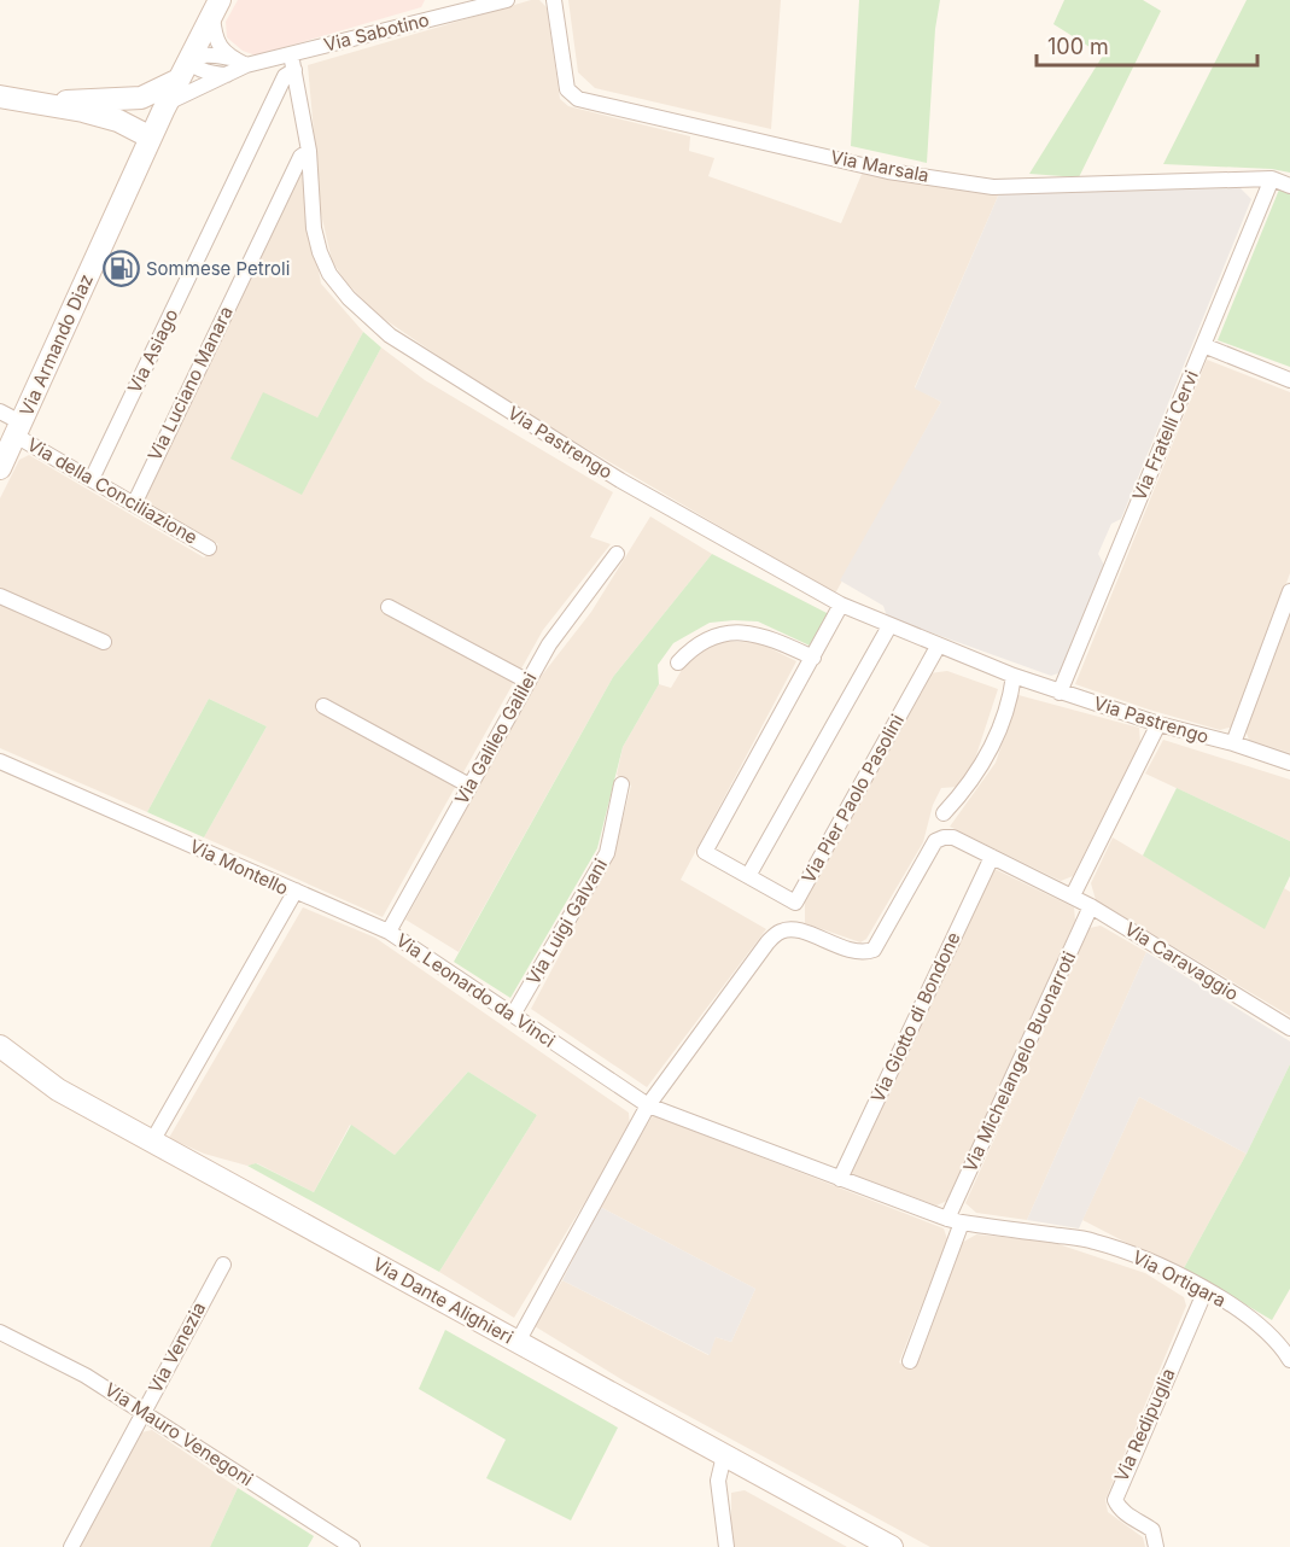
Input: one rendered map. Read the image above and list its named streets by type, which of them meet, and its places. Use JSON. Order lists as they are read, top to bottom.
{
  "streets": {
    "street": [
      "Via Sabotino",
      "Via Marsala",
      "Via Armando Diaz",
      "Via Asiago",
      "Via Luciano Manara",
      "Via Fratelli Cervi",
      "Via Pastrengo",
      "Via della Conciliazione",
      "Via Galileo Galilei",
      "Via Pier Paolo Pasolini",
      "Via Montello",
      "Via Luigi Galvani",
      "Via Caravaggio",
      "Via Leonardo da Vinci",
      "Via Giotto di Bondone",
      "Via Michelangelo Buonarroti",
      "Via Ortigara",
      "Via Dante Alighieri",
      "Via Venezia",
      "Via Redipuglia",
      "Via Mauro Venegoni"
    ]
  },
  "crossings": [
    ["Via Sabotino", "Via Armando Diaz"],
    ["Via Sabotino", "Via Pastrengo"],
    ["Via Marsala", "Via Fratelli Cervi"],
    ["Via Armando Diaz", "Via della Conciliazione"],
    ["Via Asiago", "Via Pastrengo"],
    ["Via Asiago", "Via della Conciliazione"],
    ["Via Luciano Manara", "Via Pastrengo"],
    ["Via Luciano Manara", "Via della Conciliazione"],
    ["Via Fratelli Cervi", "Via Pastrengo"],
    ["Via Pastrengo", "Via Pier Paolo Pasolini"],
    ["Via Galileo Galilei", "Via Leonardo da Vinci"],
    ["Via Montello", "Via Leonardo da Vinci"],
    ["Via Montello", "Via Dante Alighieri"],
    ["Via Luigi Galvani", "Via Leonardo da Vinci"],
    ["Via Caravaggio", "Via Leonardo da Vinci"],
    ["Via Caravaggio", "Via Giotto di Bondone"],
    ["Via Caravaggio", "Via Michelangelo Buonarroti"],
    ["Via Caravaggio", "Via Ortigara"],
    ["Via Leonardo da Vinci", "Via Ortigara"],
    ["Via Giotto di Bondone", "Via Ortigara"],
    ["Via Michelangelo Buonarroti", "Via Ortigara"],
    ["Via Ortigara", "Via Redipuglia"],
    ["Via Venezia", "Via Mauro Venegoni"]
  ],
  "places": {
    "fuel station": ["Sommese Petroli"]
  },
  "scale_bar": "100 m"
}
